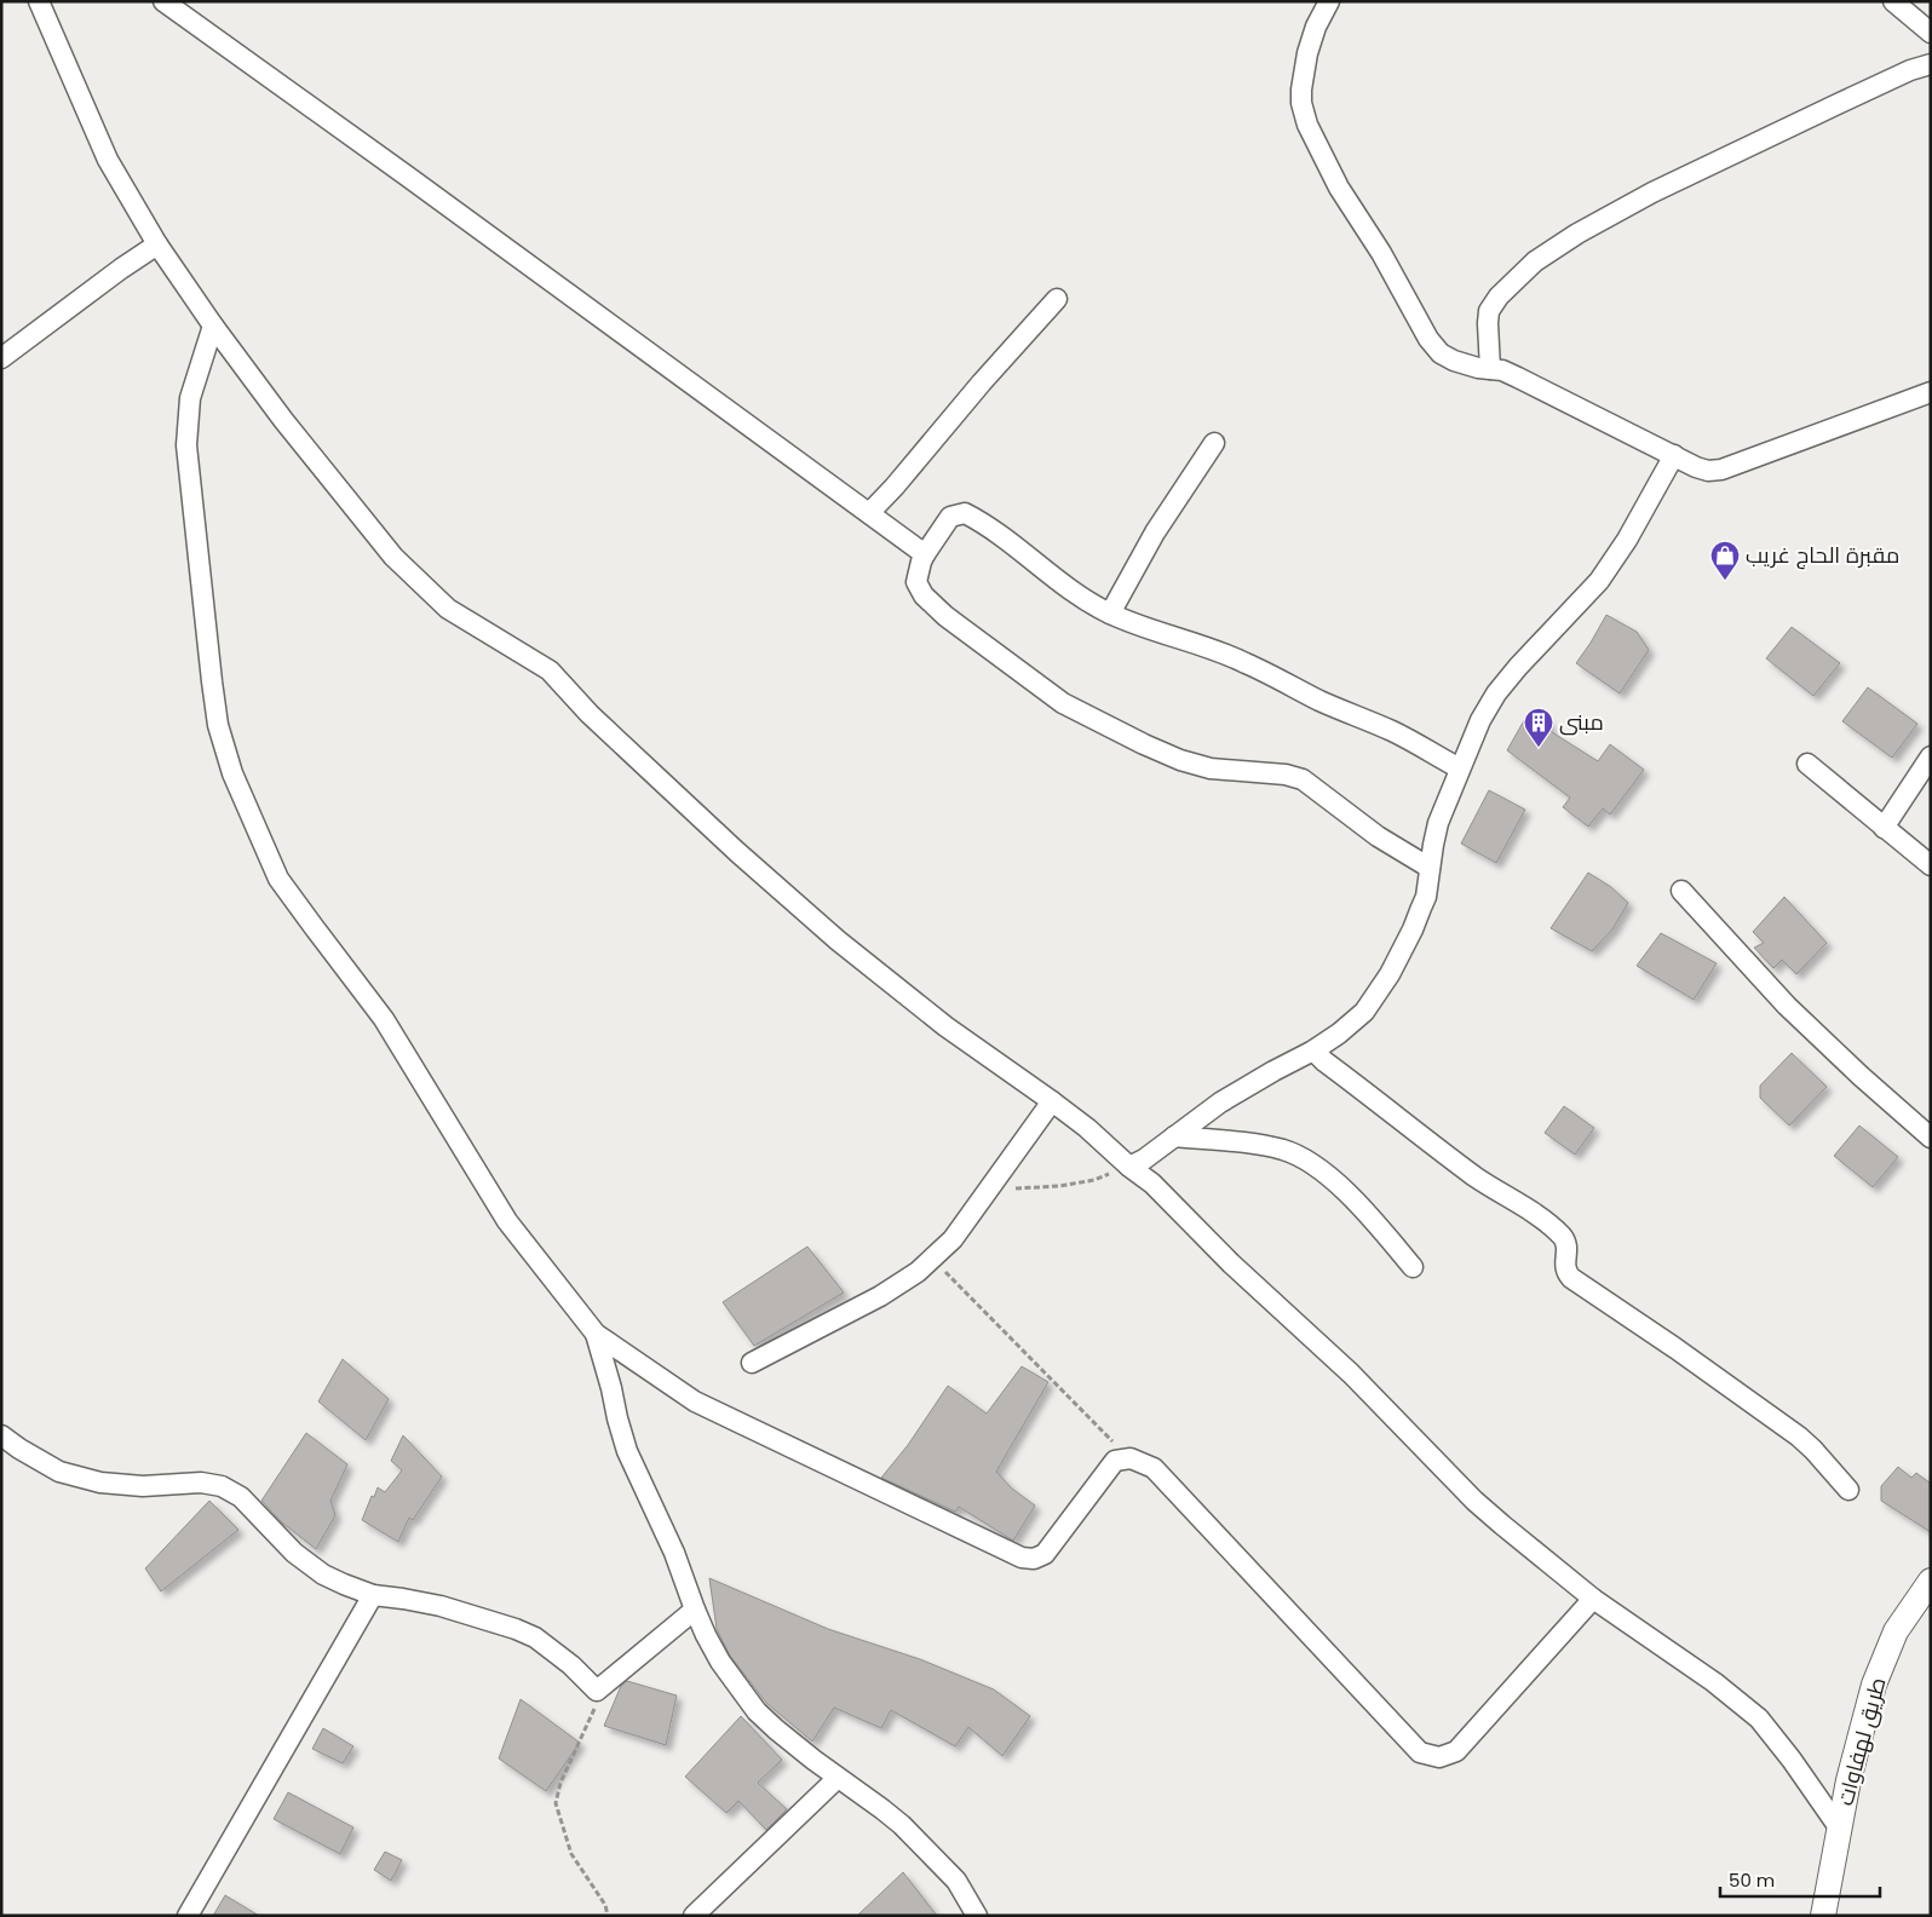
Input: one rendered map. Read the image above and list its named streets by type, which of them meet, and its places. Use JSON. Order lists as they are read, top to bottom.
{
  "streets": {
    "street": ["طريق لهفاوات"]
  },
  "places": {
    "shop": ["مقبرة الحاج غريب"],
    "building": ["مبنى"]
  },
  "scale_bar": "50 m"
}
